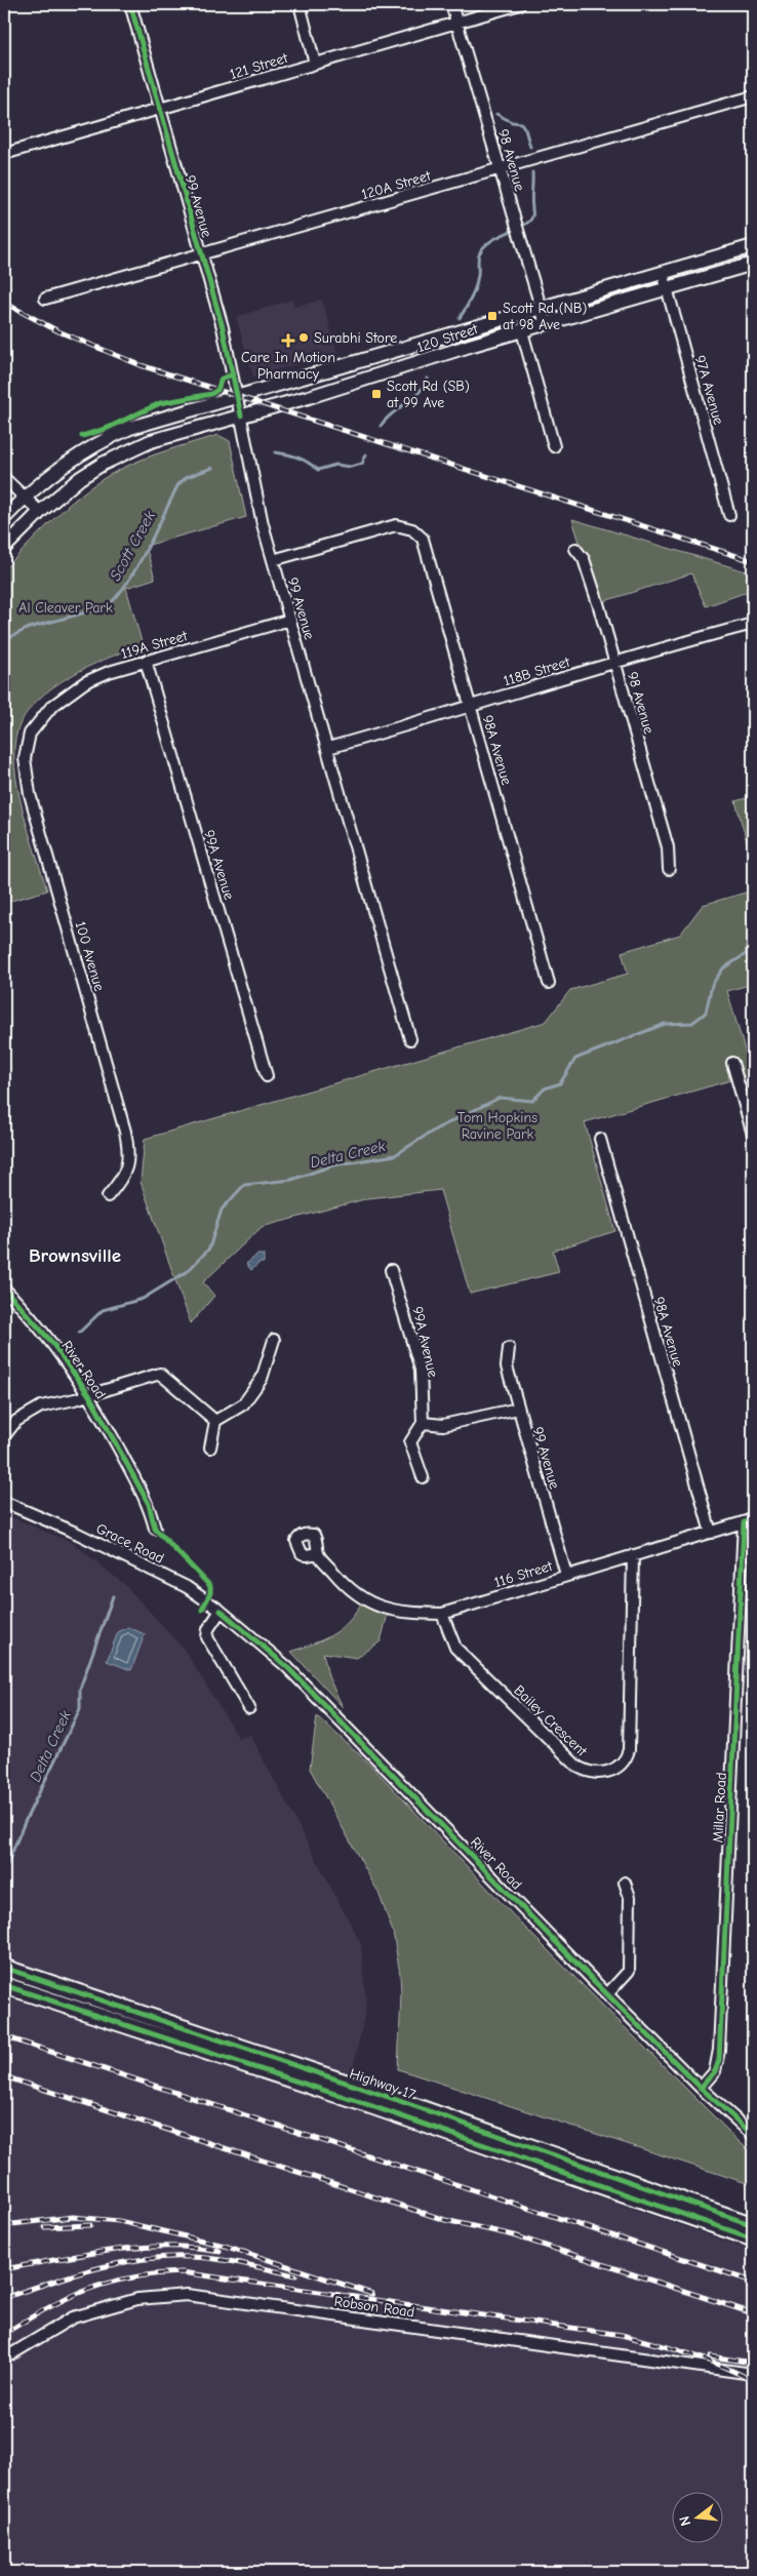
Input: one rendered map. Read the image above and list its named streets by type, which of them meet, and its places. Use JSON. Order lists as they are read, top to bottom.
{
  "streets": {
    "highway": ["Highway 17"],
    "main road": ["120 Street"],
    "street": [
      "121 Street",
      "98 Avenue",
      "120A Street",
      "99 Avenue",
      "97A Avenue",
      "119A Street",
      "118B Street",
      "98A Avenue",
      "99A Avenue",
      "100 Avenue",
      "River Road",
      "Grace Road",
      "116 Street",
      "Bailey Crescent",
      "Millar Road",
      "Robson Road"
    ]
  },
  "crossings": [
    ["121 Street", "98 Avenue"],
    ["121 Street", "99 Avenue"],
    ["98 Avenue", "120A Street"],
    ["98 Avenue", "120 Street"],
    ["98 Avenue", "118B Street"],
    ["120A Street", "99 Avenue"],
    ["99 Avenue", "120 Street"],
    ["99 Avenue", "119A Street"],
    ["99 Avenue", "118B Street"],
    ["99 Avenue", "98A Avenue"],
    ["99 Avenue", "116 Street"],
    ["120 Street", "97A Avenue"],
    ["119A Street", "99A Avenue"],
    ["119A Street", "100 Avenue"],
    ["118B Street", "98A Avenue"],
    ["98A Avenue", "116 Street"],
    ["River Road", "Grace Road"],
    ["River Road", "Millar Road"],
    ["116 Street", "Bailey Crescent"],
    ["116 Street", "Millar Road"]
  ],
  "districts": ["Brownsville"],
  "water": ["Scott Creek", "Delta Creek"],
  "parks": ["Al Cleaver Park", "Tom Hopkins Ravine Park"],
  "places": {
    "transit": ["Scott Rd (NB) at 98 Ave", "Scott Rd (SB) at 99 Ave"],
    "other": ["Surabhi Store"],
    "health": ["Care In Motion Pharmacy"]
  },
  "north": "left"
}
